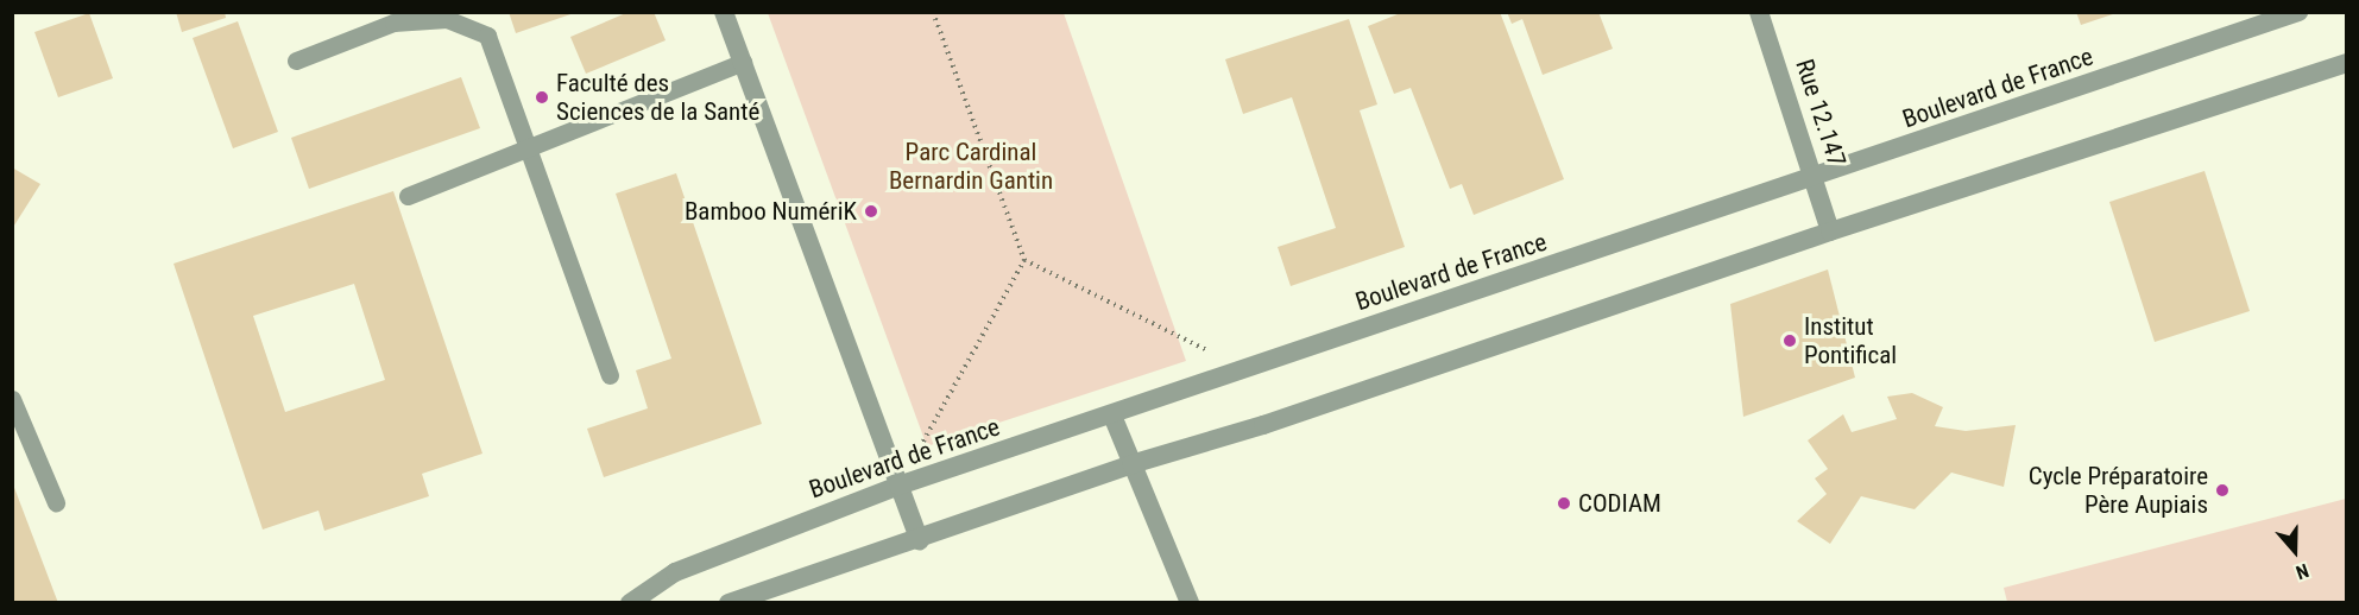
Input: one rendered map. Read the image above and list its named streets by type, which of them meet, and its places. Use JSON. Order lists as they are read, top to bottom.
{
  "streets": {
    "street": ["Boulevard de France", "Rue 12.147"]
  },
  "crossings": [
    ["Boulevard de France", "Rue 12.147"]
  ],
  "parks": ["Parc Cardinal Bernardin Gantin"],
  "places": [
    "Faculté des Sciences de la Santé",
    "Bamboo NumériK",
    "Institut Pontifical",
    "Cycle Préparatoire Père Aupiais",
    "CODIAM"
  ],
  "north": "bottom"
}
